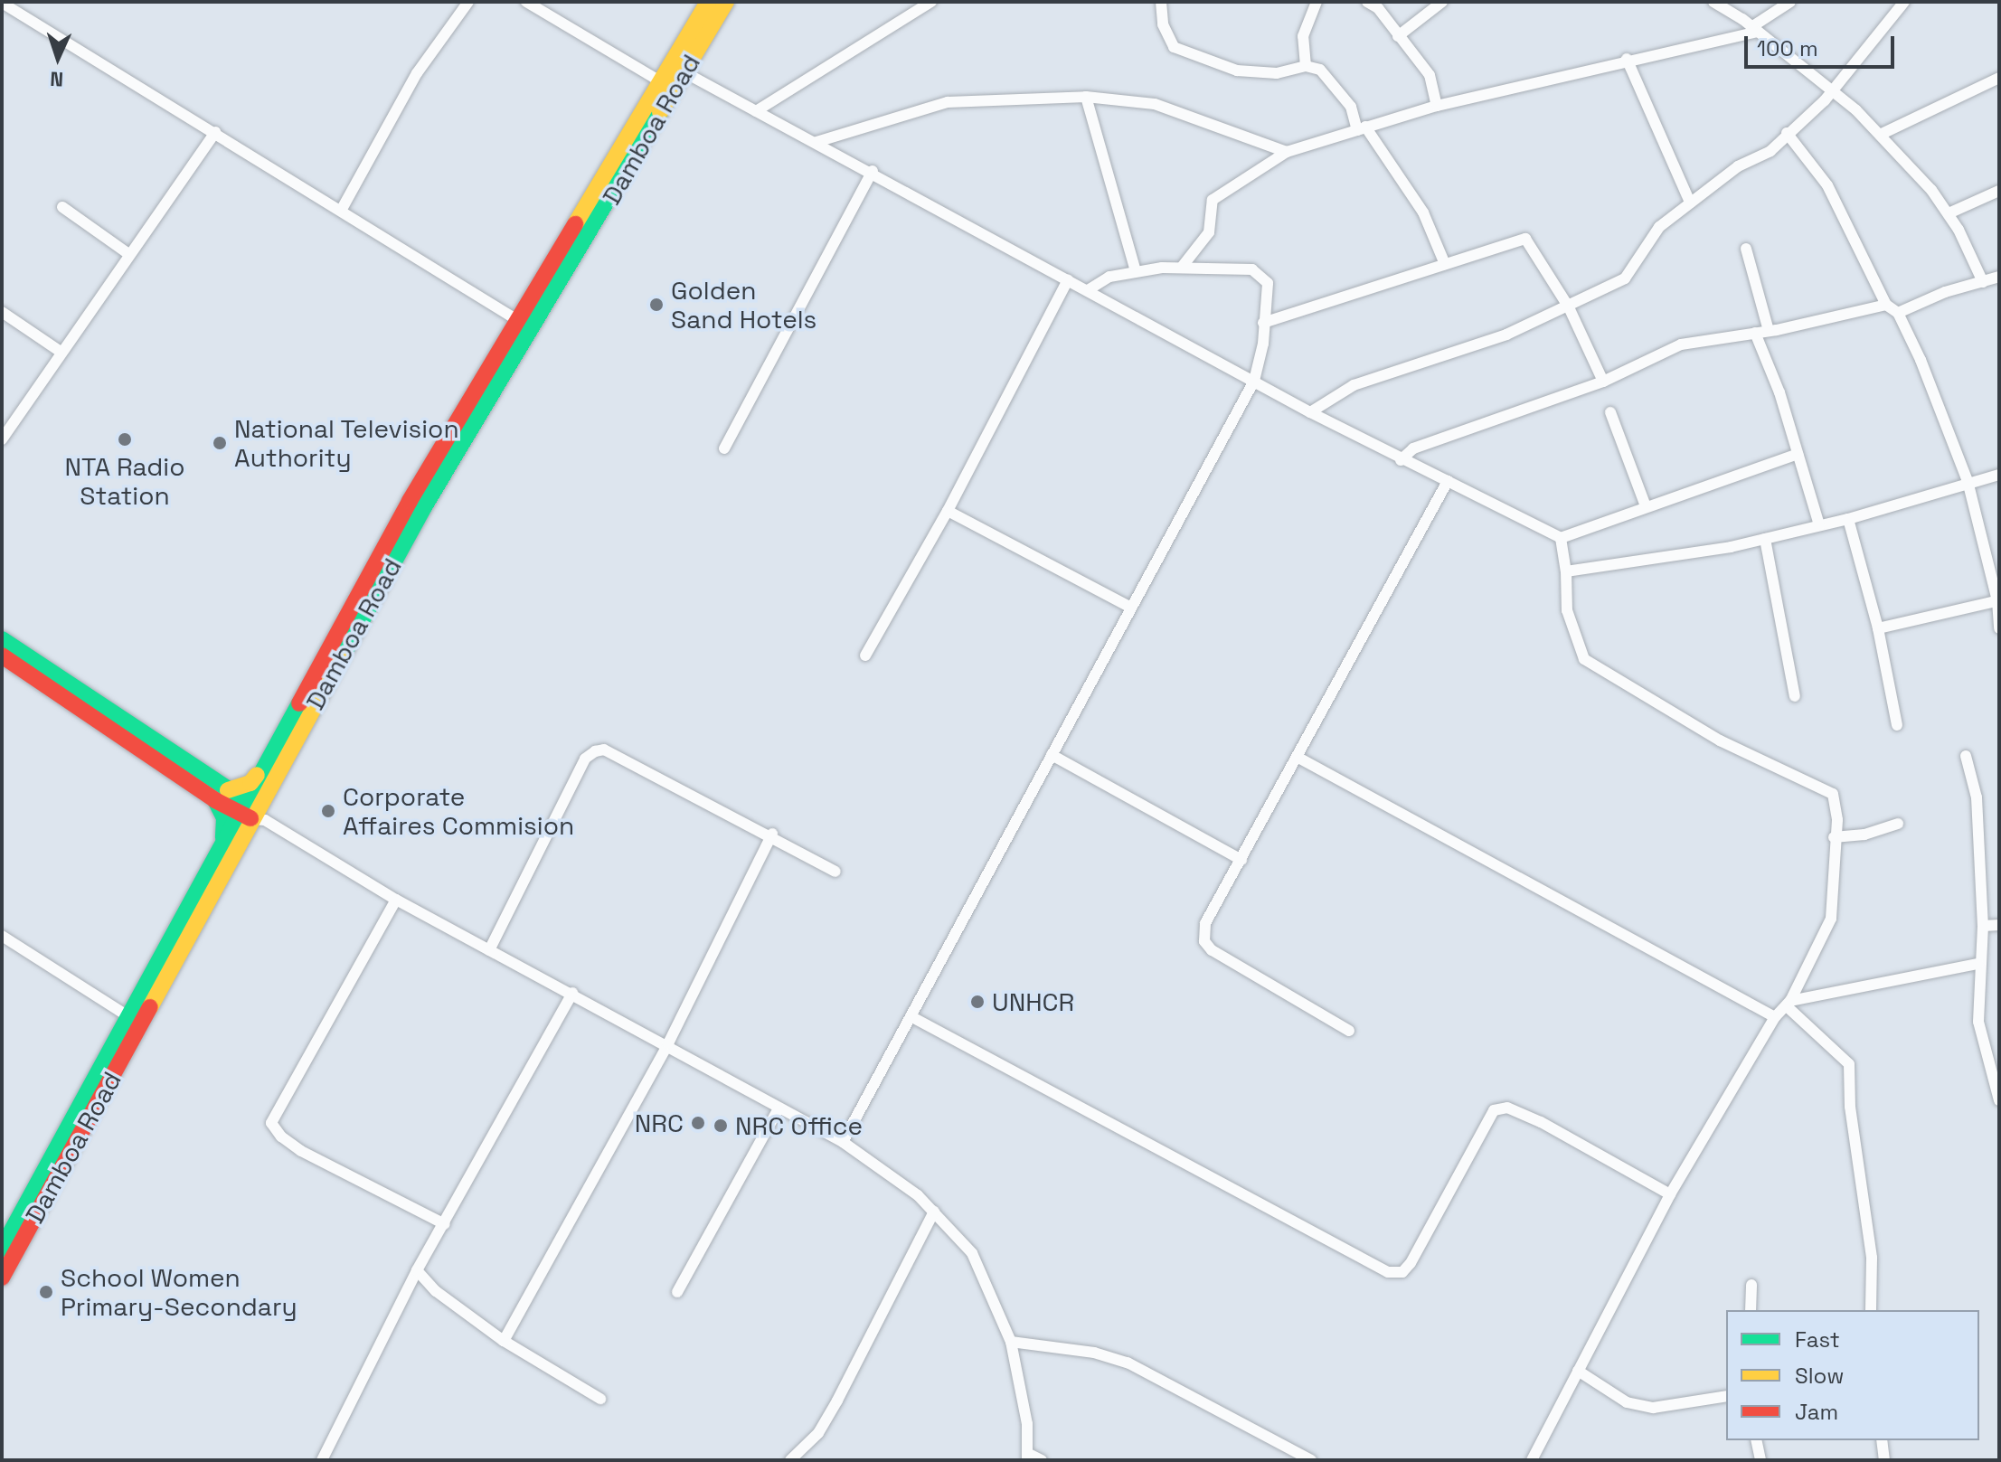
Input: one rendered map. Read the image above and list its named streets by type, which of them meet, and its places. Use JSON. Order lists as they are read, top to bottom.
{
  "streets": {
    "main road": ["Damboa Road"]
  },
  "places": [
    "Golden Sand Hotels",
    "NTA Radio Station",
    "National Television Authority",
    "Corporate Affaires Commision",
    "UNHCR",
    "NRC",
    "NRC Office",
    "School Women Primary-Secondary"
  ],
  "legend": ["Fast", "Slow", "Jam"],
  "scale_bar": "100 m",
  "north": "bottom"
}
